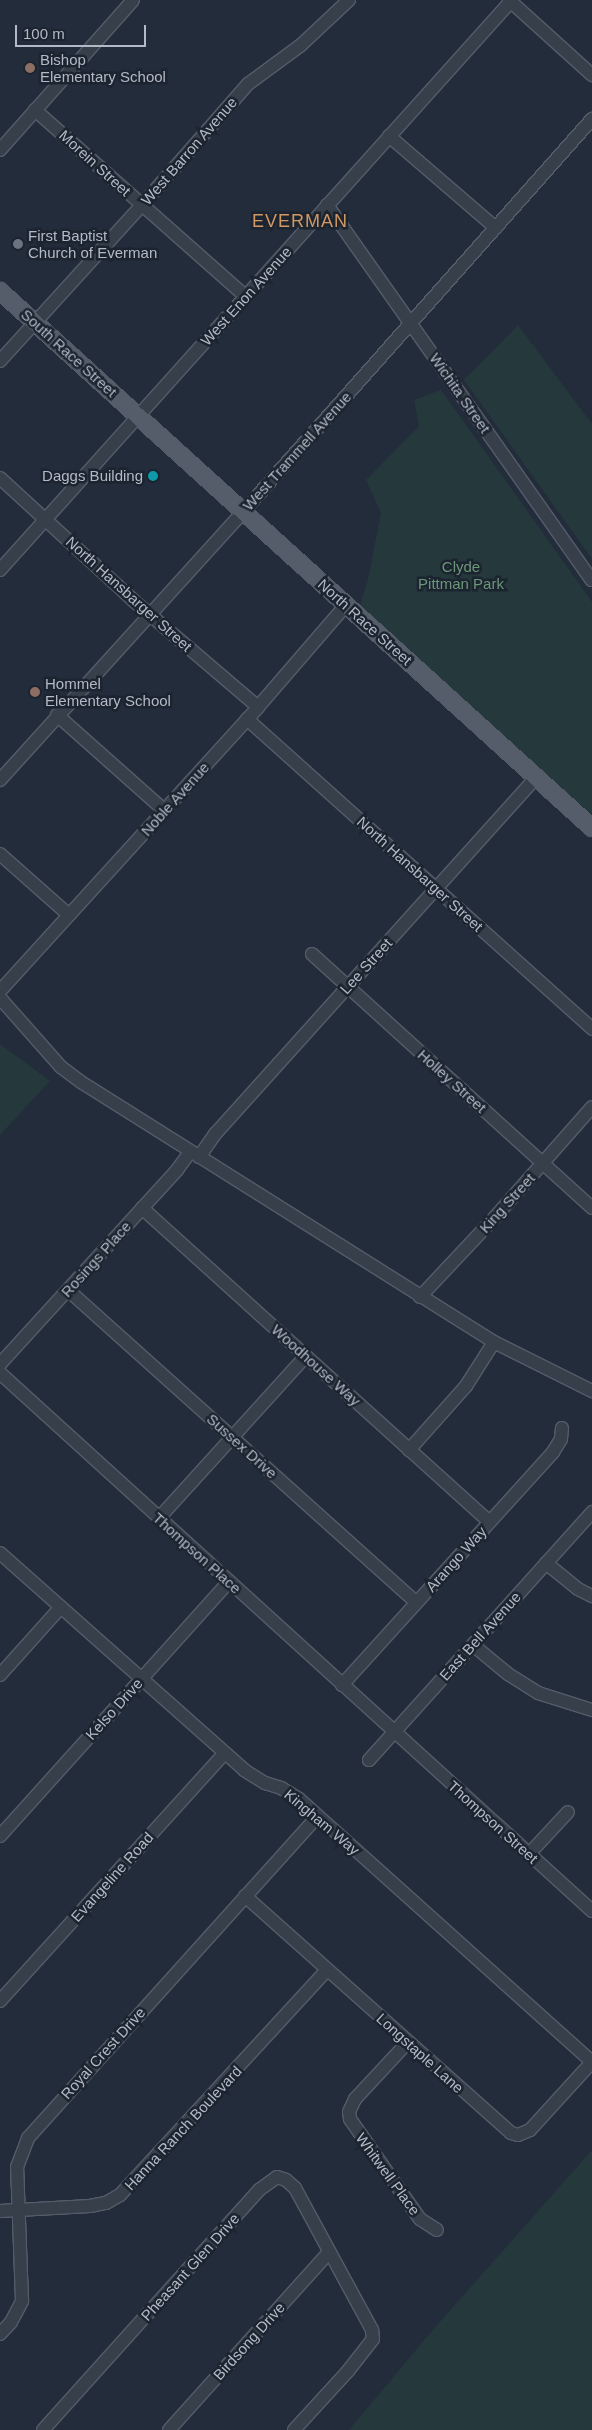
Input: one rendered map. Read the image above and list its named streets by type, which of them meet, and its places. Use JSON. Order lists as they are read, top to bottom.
{
  "streets": {
    "main road": ["South Race Street", "North Race Street"],
    "street": [
      "West Barron Avenue",
      "Morein Street",
      "West Enon Avenue",
      "Wichita Street",
      "West Trammell Avenue",
      "North Hansbarger Street",
      "Noble Avenue",
      "Lee Street",
      "Holley Street",
      "King Street",
      "Rosings Place",
      "Woodhouse Way",
      "Sussex Drive",
      "Thompson Place",
      "Arango Way",
      "East Bell Avenue",
      "Kelso Drive",
      "Kingham Way",
      "Thompson Street",
      "Evangeline Road",
      "Royal Crest Drive",
      "Longstaple Lane",
      "Hanna Ranch Boulevard",
      "Whitwell Place",
      "Pheasant Glen Drive",
      "Birdsong Drive"
    ]
  },
  "crossings": [
    ["West Barron Avenue", "Morein Street"],
    ["West Barron Avenue", "South Race Street"],
    ["Morein Street", "West Enon Avenue"],
    ["West Enon Avenue", "South Race Street"],
    ["West Enon Avenue", "Wichita Street"],
    ["West Enon Avenue", "North Hansbarger Street"],
    ["West Enon Avenue", "North Race Street"],
    ["South Race Street", "North Race Street"],
    ["Wichita Street", "West Trammell Avenue"],
    ["West Trammell Avenue", "North Hansbarger Street"],
    ["West Trammell Avenue", "North Race Street"],
    ["North Hansbarger Street", "Noble Avenue"],
    ["North Hansbarger Street", "Lee Street"],
    ["North Race Street", "Noble Avenue"],
    ["North Race Street", "Lee Street"],
    ["Lee Street", "Holley Street"],
    ["Lee Street", "Rosings Place"],
    ["Holley Street", "King Street"],
    ["Rosings Place", "Woodhouse Way"],
    ["Rosings Place", "Sussex Drive"],
    ["Woodhouse Way", "Arango Way"],
    ["Sussex Drive", "Arango Way"],
    ["Thompson Place", "Arango Way"],
    ["Thompson Place", "East Bell Avenue"],
    ["Thompson Place", "Kelso Drive"],
    ["Thompson Place", "Thompson Street"],
    ["East Bell Avenue", "Thompson Street"],
    ["Kelso Drive", "Kingham Way"],
    ["Kingham Way", "Evangeline Road"],
    ["Kingham Way", "Royal Crest Drive"],
    ["Kingham Way", "Longstaple Lane"],
    ["Royal Crest Drive", "Longstaple Lane"],
    ["Royal Crest Drive", "Hanna Ranch Boulevard"],
    ["Longstaple Lane", "Hanna Ranch Boulevard"],
    ["Longstaple Lane", "Whitwell Place"],
    ["Pheasant Glen Drive", "Birdsong Drive"]
  ],
  "districts": ["EVERMAN"],
  "parks": ["Clyde Pittman Park"],
  "places": [
    "Bishop Elementary School",
    "First Baptist Church of Everman",
    "Daggs Building",
    "Hommel Elementary School"
  ],
  "scale_bar": "100 m"
}
